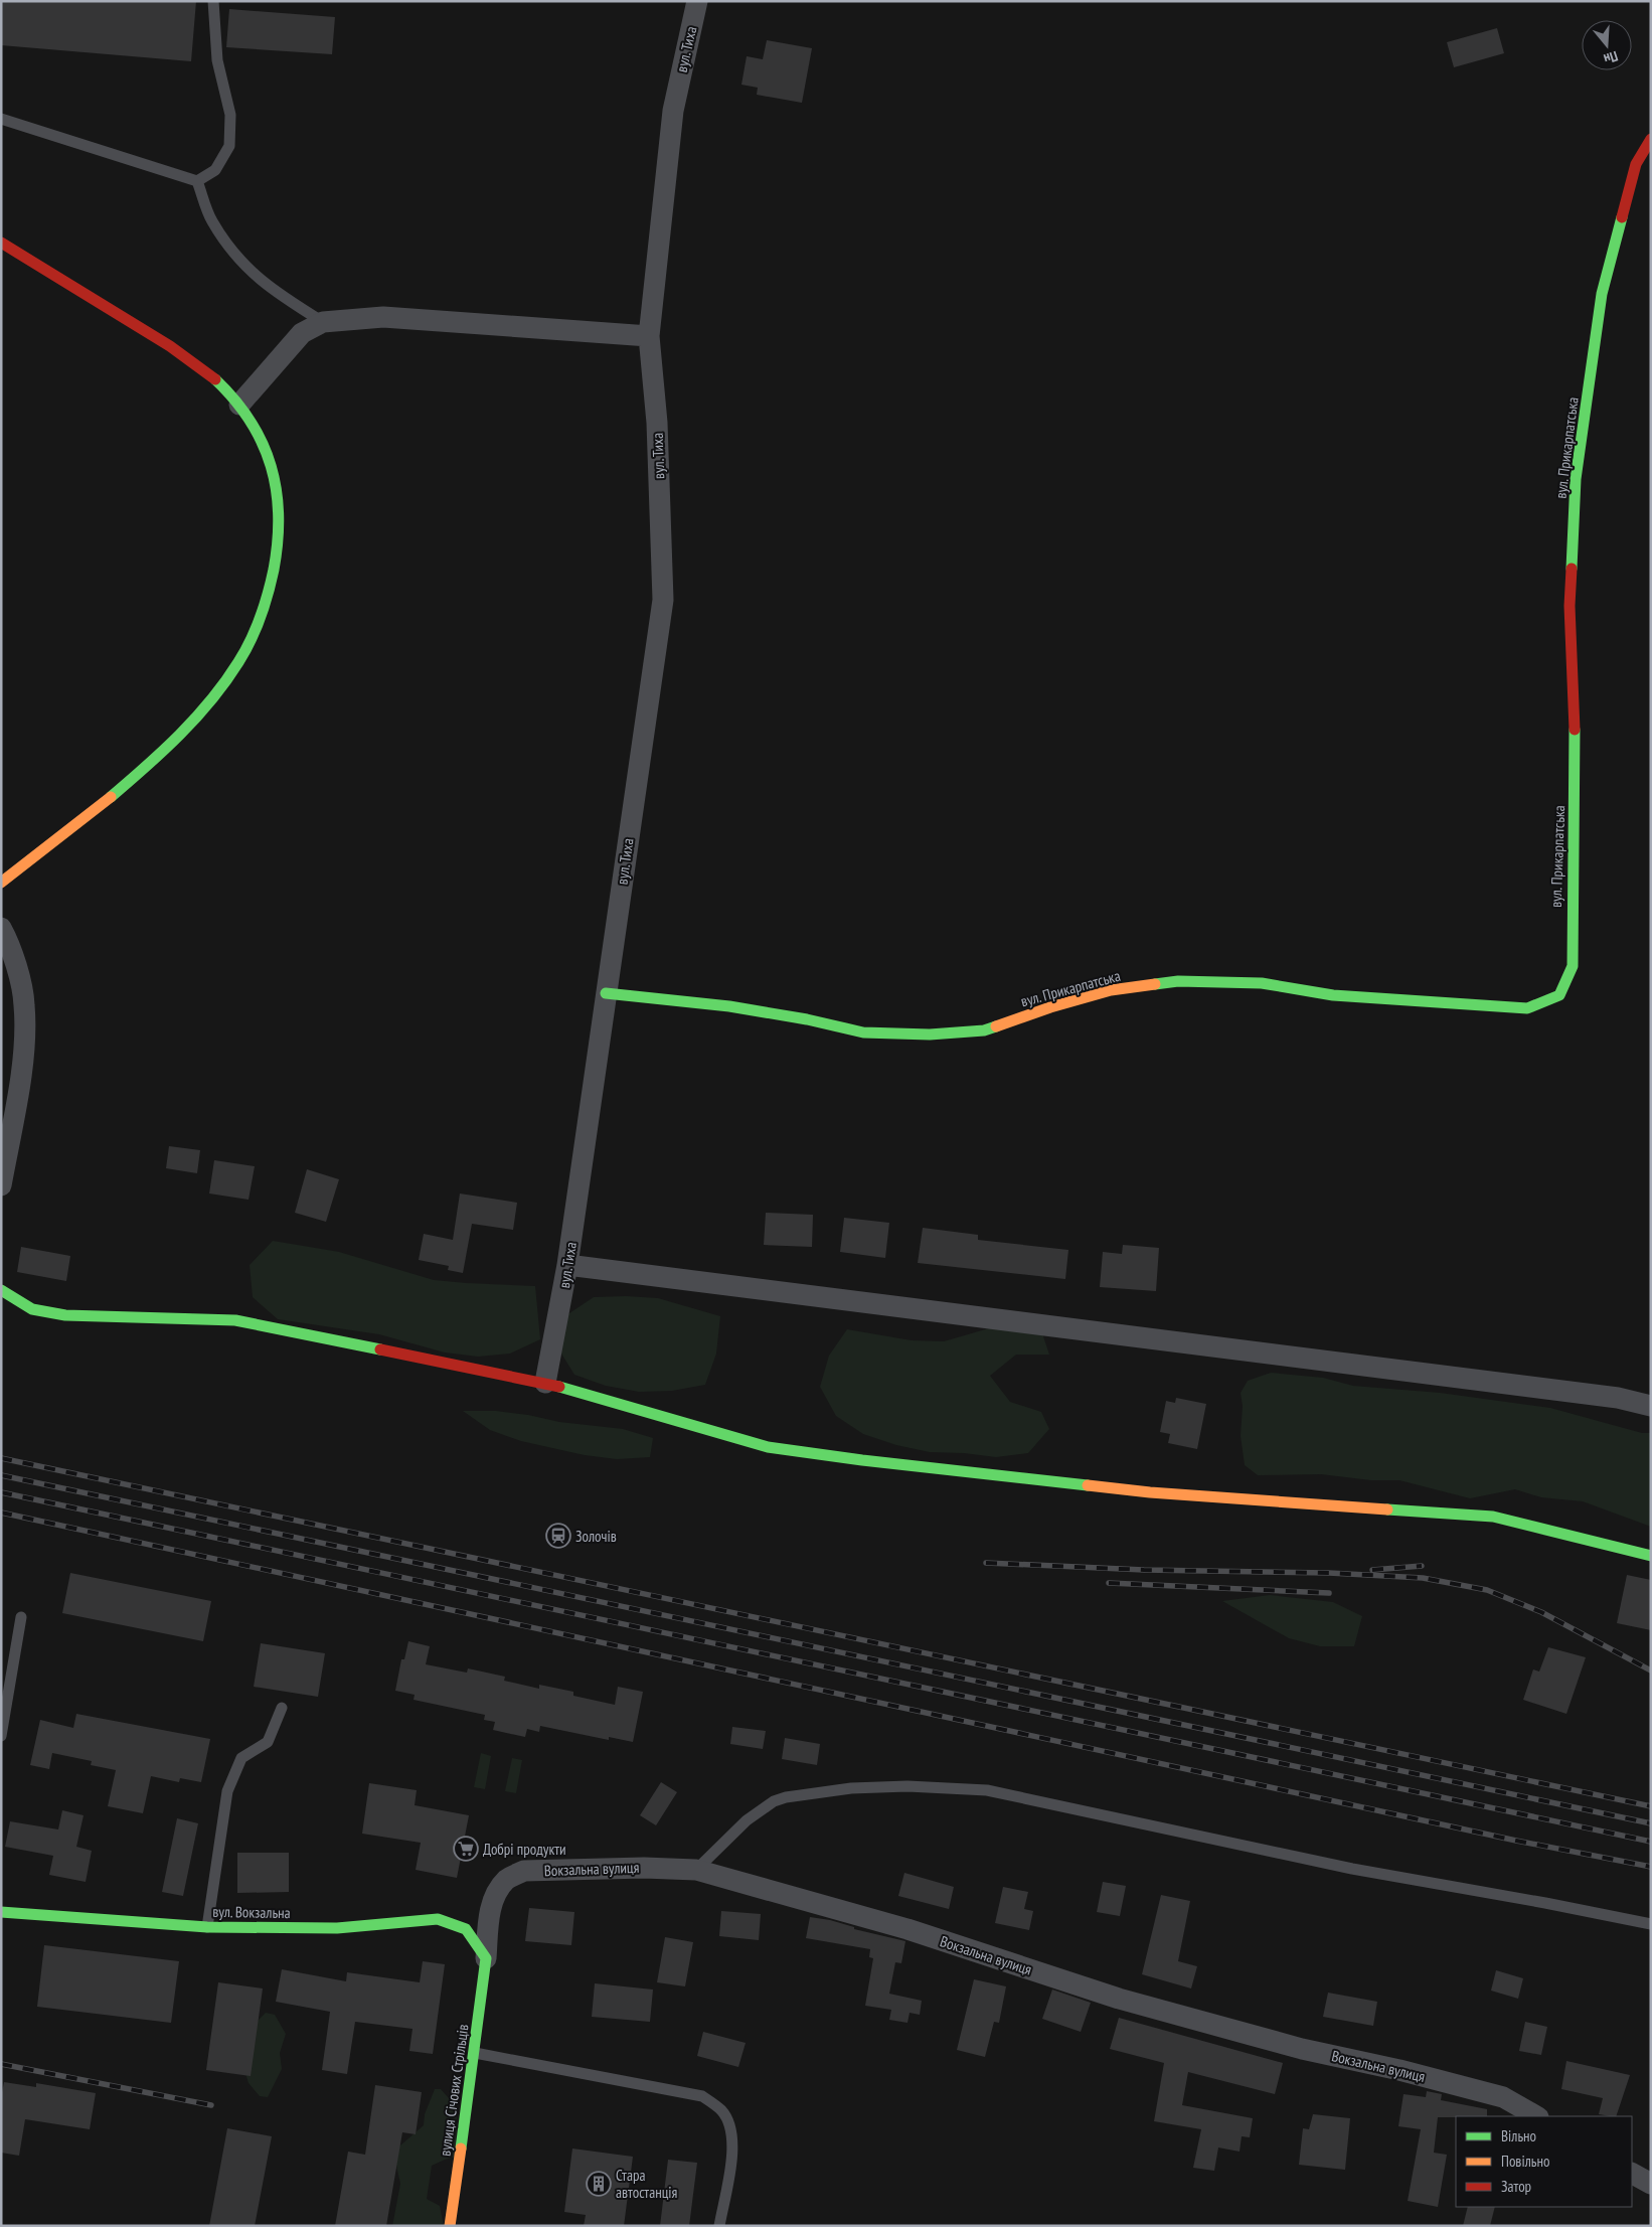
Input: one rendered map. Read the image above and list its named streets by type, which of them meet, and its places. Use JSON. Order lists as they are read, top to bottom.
{
  "streets": {
    "street": [
      "вул. Тиха",
      "вул. Прикарпатська",
      "Вокзальна вулиця",
      "вул. Вокзальна",
      "вулиця Січових Стрільців"
    ]
  },
  "crossings": [
    ["вул. Тиха", "вул. Прикарпатська"],
    ["Вокзальна вулиця", "вул. Вокзальна"],
    ["Вокзальна вулиця", "вулиця Січових Стрільців"],
    ["вул. Вокзальна", "вулиця Січових Стрільців"]
  ],
  "places": {
    "station": ["Золочів"],
    "supermarket": ["Добрі продукти"],
    "building": ["Стара автостанція"]
  },
  "legend": ["Вільно", "Повільно", "Затор"],
  "north": "bottom"
}
